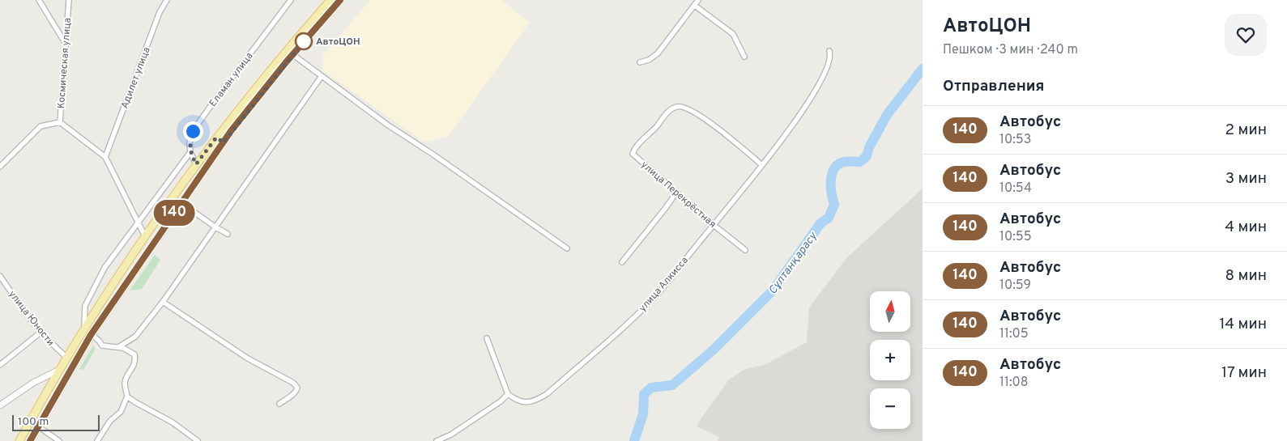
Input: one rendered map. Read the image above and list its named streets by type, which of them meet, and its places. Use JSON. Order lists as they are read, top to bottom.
{
  "streets": {
    "street": [
      "Космическая улица",
      "Адилет улица",
      "Еламан улица",
      "улица Перекрёстная",
      "улица Алкисса",
      "улица Юности"
    ]
  },
  "crossings": [
    ["улица Перекрёстная", "улица Алкисса"]
  ],
  "water": ["Сұлтанқарасу"],
  "places": ["АвтоЦОН"],
  "lines": ["bus line 140"],
  "scale_bar": "100 m",
  "north": "top",
  "page": {
    "on_map": "140",
    "heading": [
      ["АвтоЦОН", "Пешком · 3 мин · 240 m"],
      "Отправления"
    ],
    "list": [
      {
        "mark": "140",
        "name": "Автобус",
        "note": "10:53",
        "value": "2 мин"
      },
      {
        "mark": "140",
        "name": "Автобус",
        "note": "10:54",
        "value": "3 мин"
      },
      {
        "mark": "140",
        "name": "Автобус",
        "note": "10:55",
        "value": "4 мин"
      },
      {
        "mark": "140",
        "name": "Автобус",
        "note": "10:59",
        "value": "8 мин"
      },
      {
        "mark": "140",
        "name": "Автобус",
        "note": "11:05",
        "value": "14 мин"
      },
      {
        "mark": "140",
        "name": "Автобус",
        "note": "11:08",
        "value": "17 мин"
      }
    ],
    "map_buttons": ["+", "−"],
    "scale": "100 m"
  }
}
